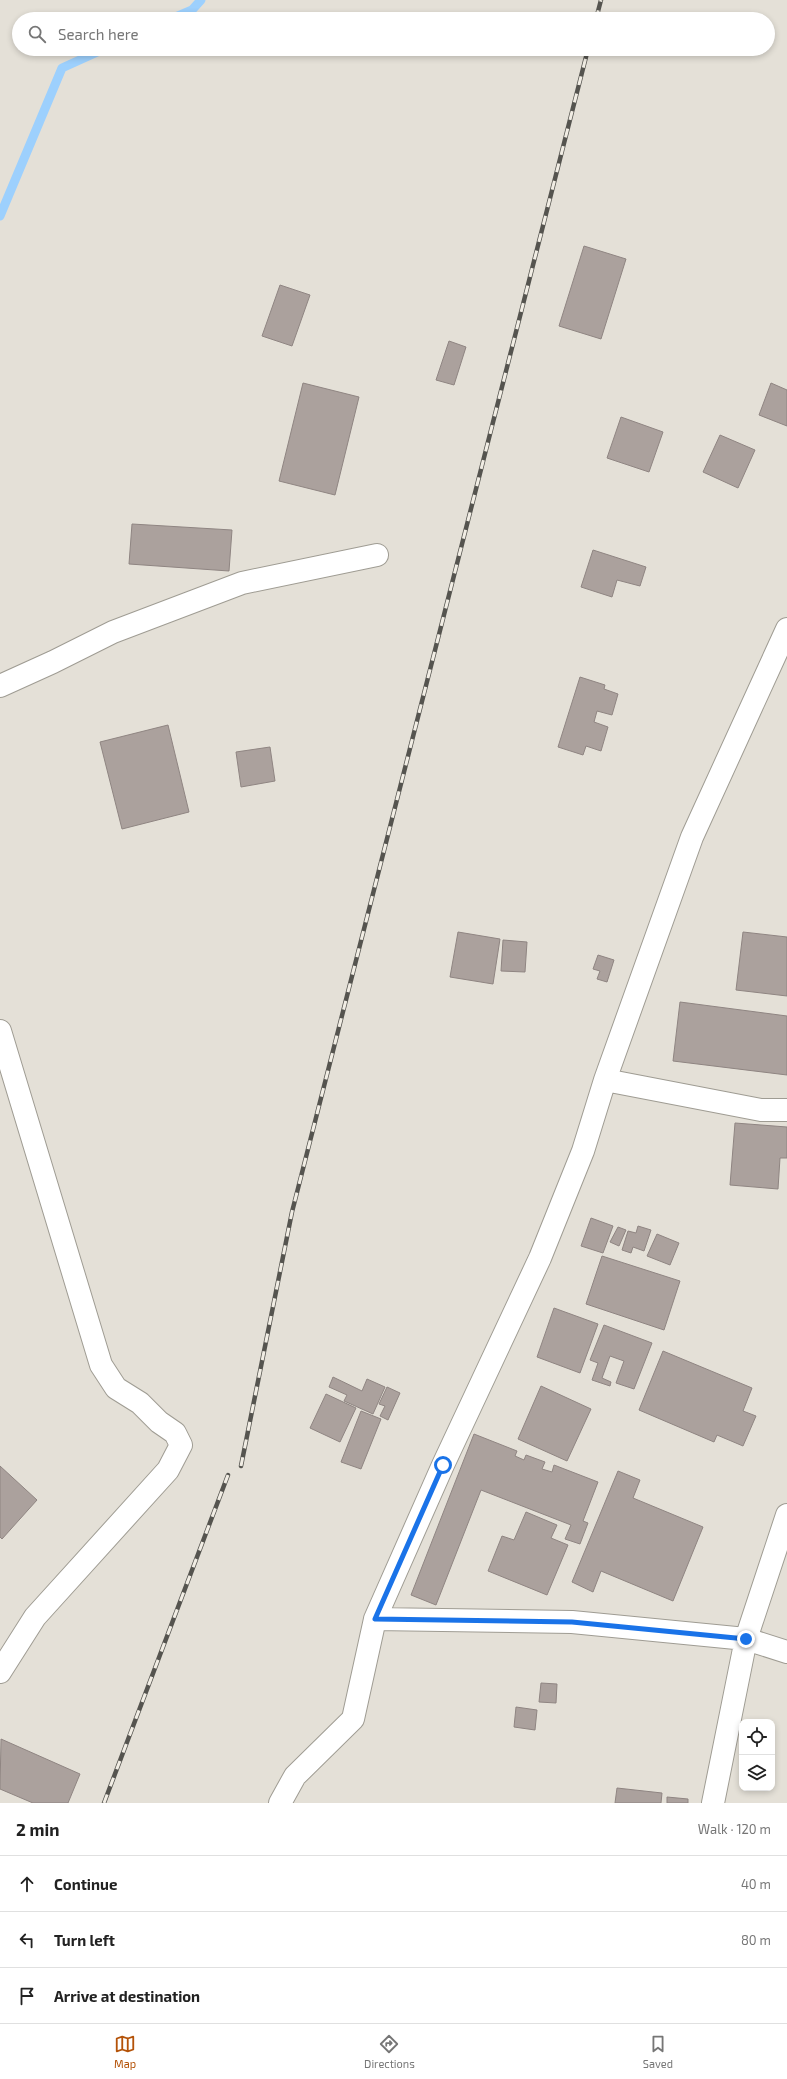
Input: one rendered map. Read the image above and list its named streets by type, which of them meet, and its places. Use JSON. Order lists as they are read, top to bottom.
{
  "page": {
    "search": "Search here",
    "heading": ["2 min", "Walk · 120 m"],
    "list": [
      ["Continue", "40 m"],
      ["Turn left", "80 m"],
      "Arrive at destination"
    ],
    "nav": ["Map", "Directions", "Saved"]
  }
}
